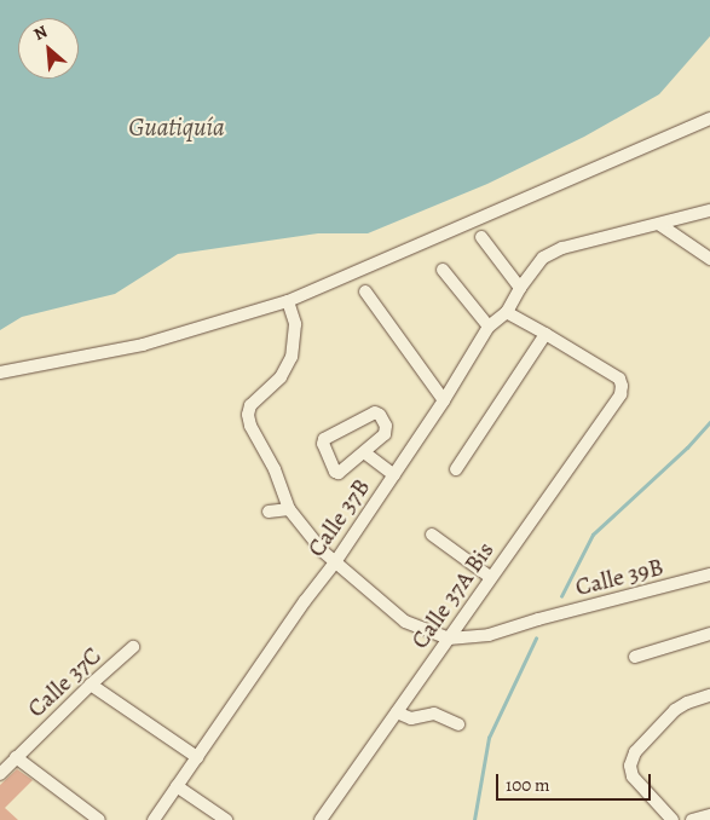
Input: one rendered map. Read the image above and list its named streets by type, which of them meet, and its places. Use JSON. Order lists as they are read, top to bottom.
{
  "streets": {
    "street": [
      "Calle 37B",
      "Calle 39B",
      "Calle 37A Bis",
      "Calle 37C"
    ]
  },
  "crossings": [
    ["Calle 39B", "Calle 37A Bis"]
  ],
  "water": ["Guatiquía"],
  "scale_bar": "100 m",
  "north": "top left"
}
